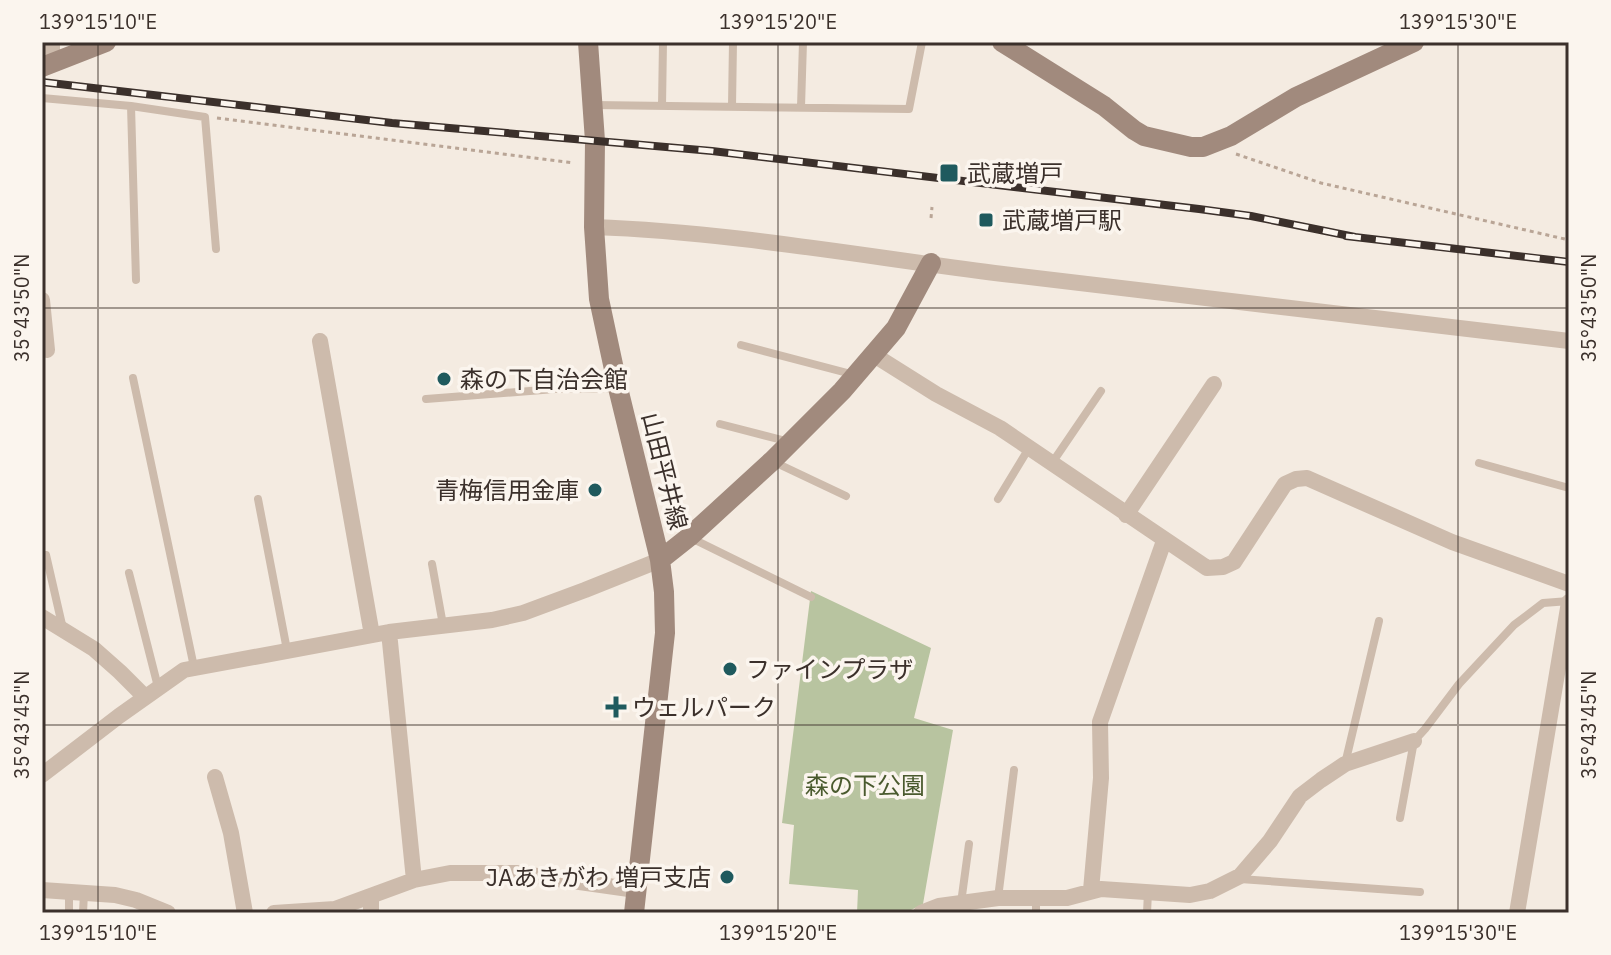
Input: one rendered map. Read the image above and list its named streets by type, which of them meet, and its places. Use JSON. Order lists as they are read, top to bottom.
{
  "streets": {
    "main road": ["山田平井線"]
  },
  "parks": ["森の下公園"],
  "places": {
    "transit": ["武蔵増戸", "武蔵増戸駅"],
    "other": [
      "森の下自治会館",
      "青梅信用金庫",
      "ファインプラザ",
      "JAあきがわ 増戸支店"
    ],
    "health": ["ウェルパーク"]
  },
  "coordinates": [
    "139°15'10\"E",
    "139°15'20\"E",
    "139°15'30\"E",
    "35°43'50\"N",
    "35°43'45\"N"
  ]
}
